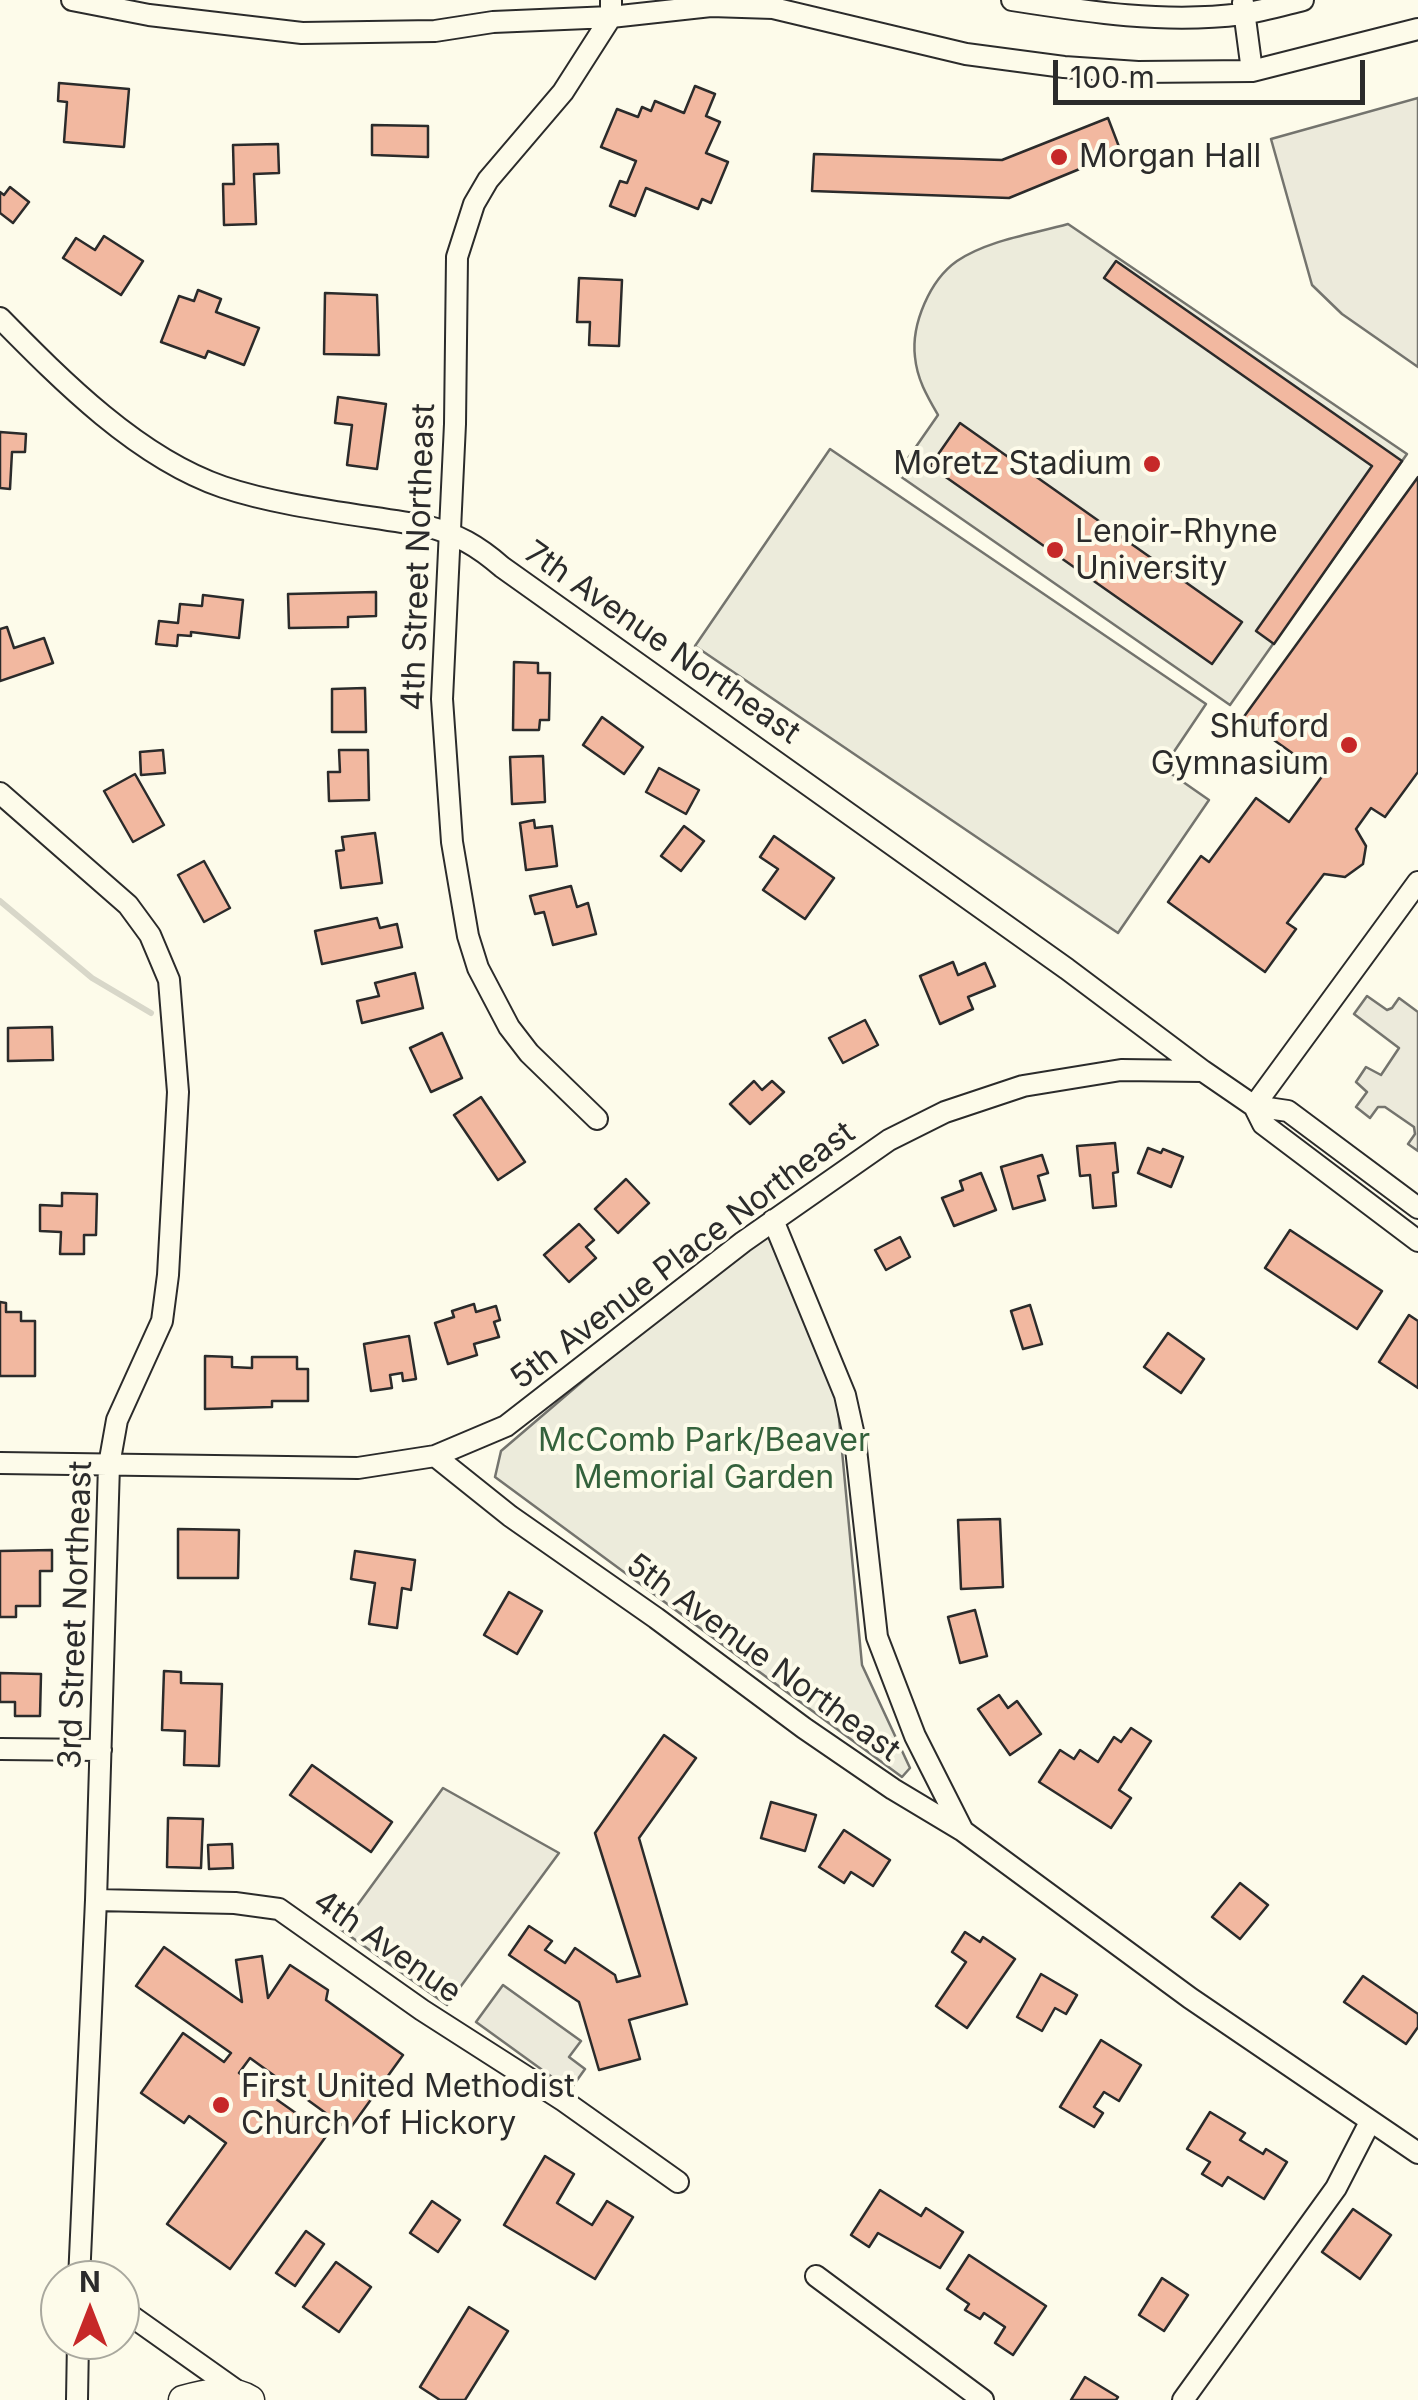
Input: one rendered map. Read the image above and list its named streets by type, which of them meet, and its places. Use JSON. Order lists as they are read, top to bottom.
{
  "streets": {
    "street": [
      "4th Street Northeast",
      "7th Avenue Northeast",
      "5th Avenue Place Northeast",
      "3rd Street Northeast",
      "5th Avenue Northeast",
      "4th Avenue"
    ]
  },
  "crossings": [
    ["4th Street Northeast", "7th Avenue Northeast"],
    ["7th Avenue Northeast", "5th Avenue Place Northeast"],
    ["5th Avenue Place Northeast", "5th Avenue Northeast"],
    ["3rd Street Northeast", "4th Avenue"]
  ],
  "parks": ["McComb Park/Beaver Memorial Garden"],
  "places": [
    "Morgan Hall",
    "Moretz Stadium",
    "Lenoir-Rhyne University",
    "Shuford Gymnasium",
    "First United Methodist Church of Hickory"
  ],
  "scale_bar": "100 m",
  "north": "top"
}
